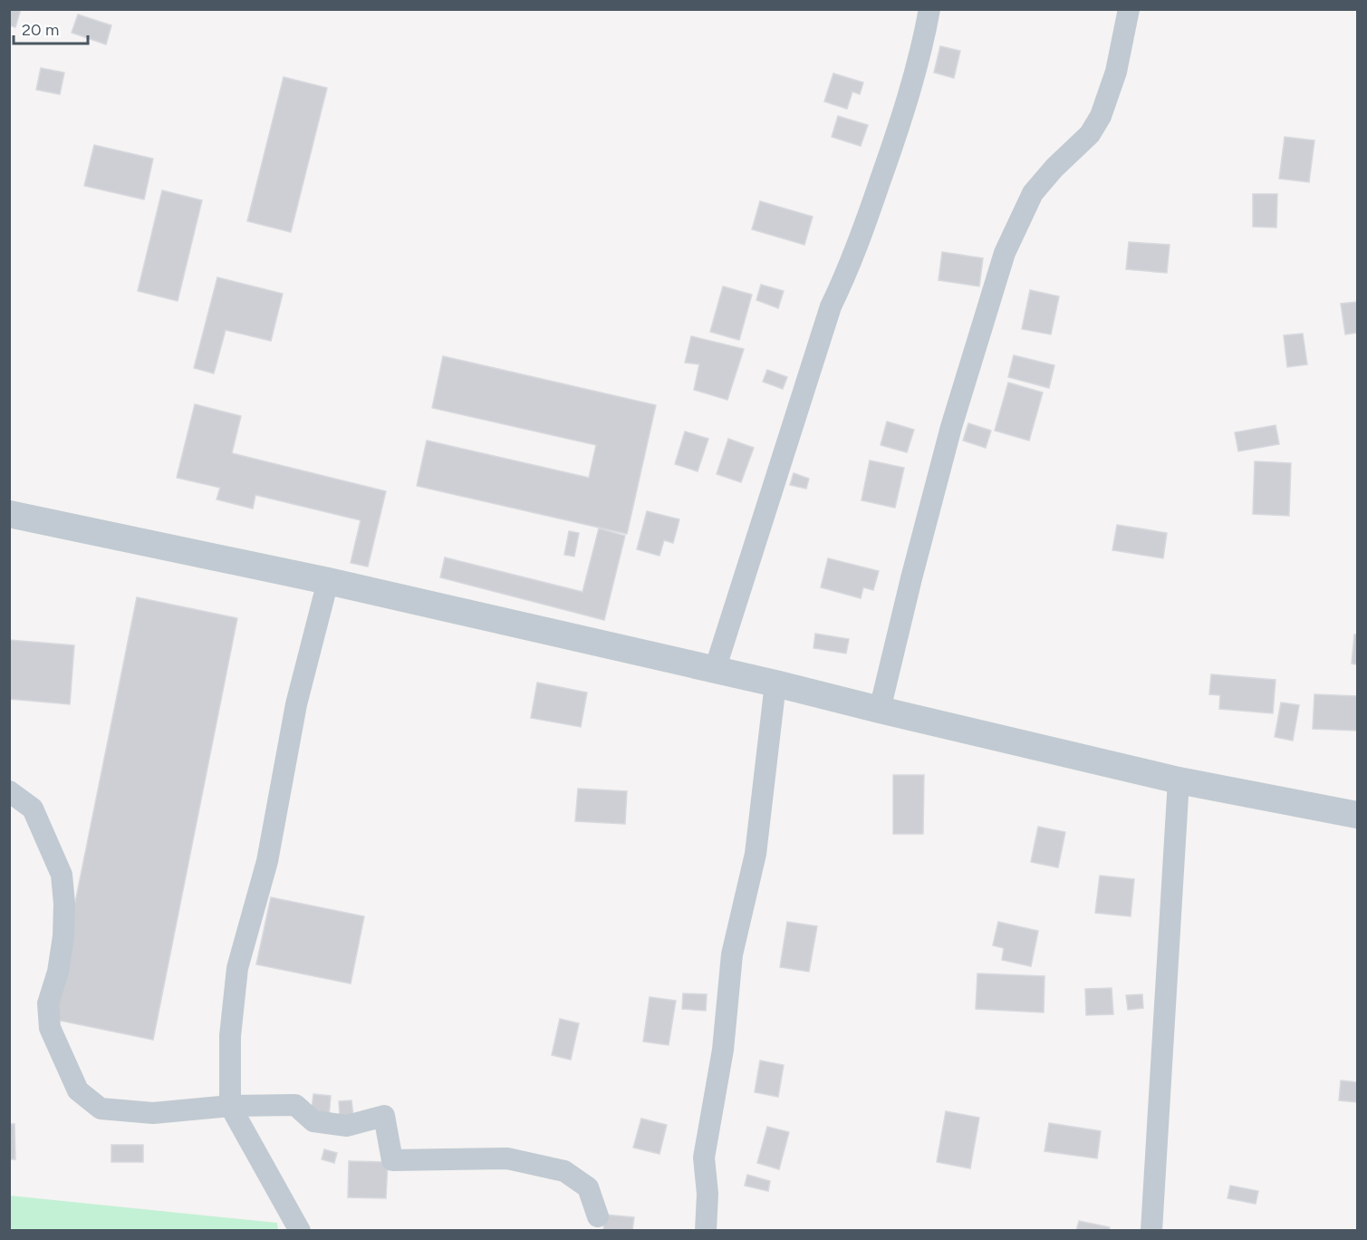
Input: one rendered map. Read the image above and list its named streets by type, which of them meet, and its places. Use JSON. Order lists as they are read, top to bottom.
{
  "scale_bar": "20 m"
}
